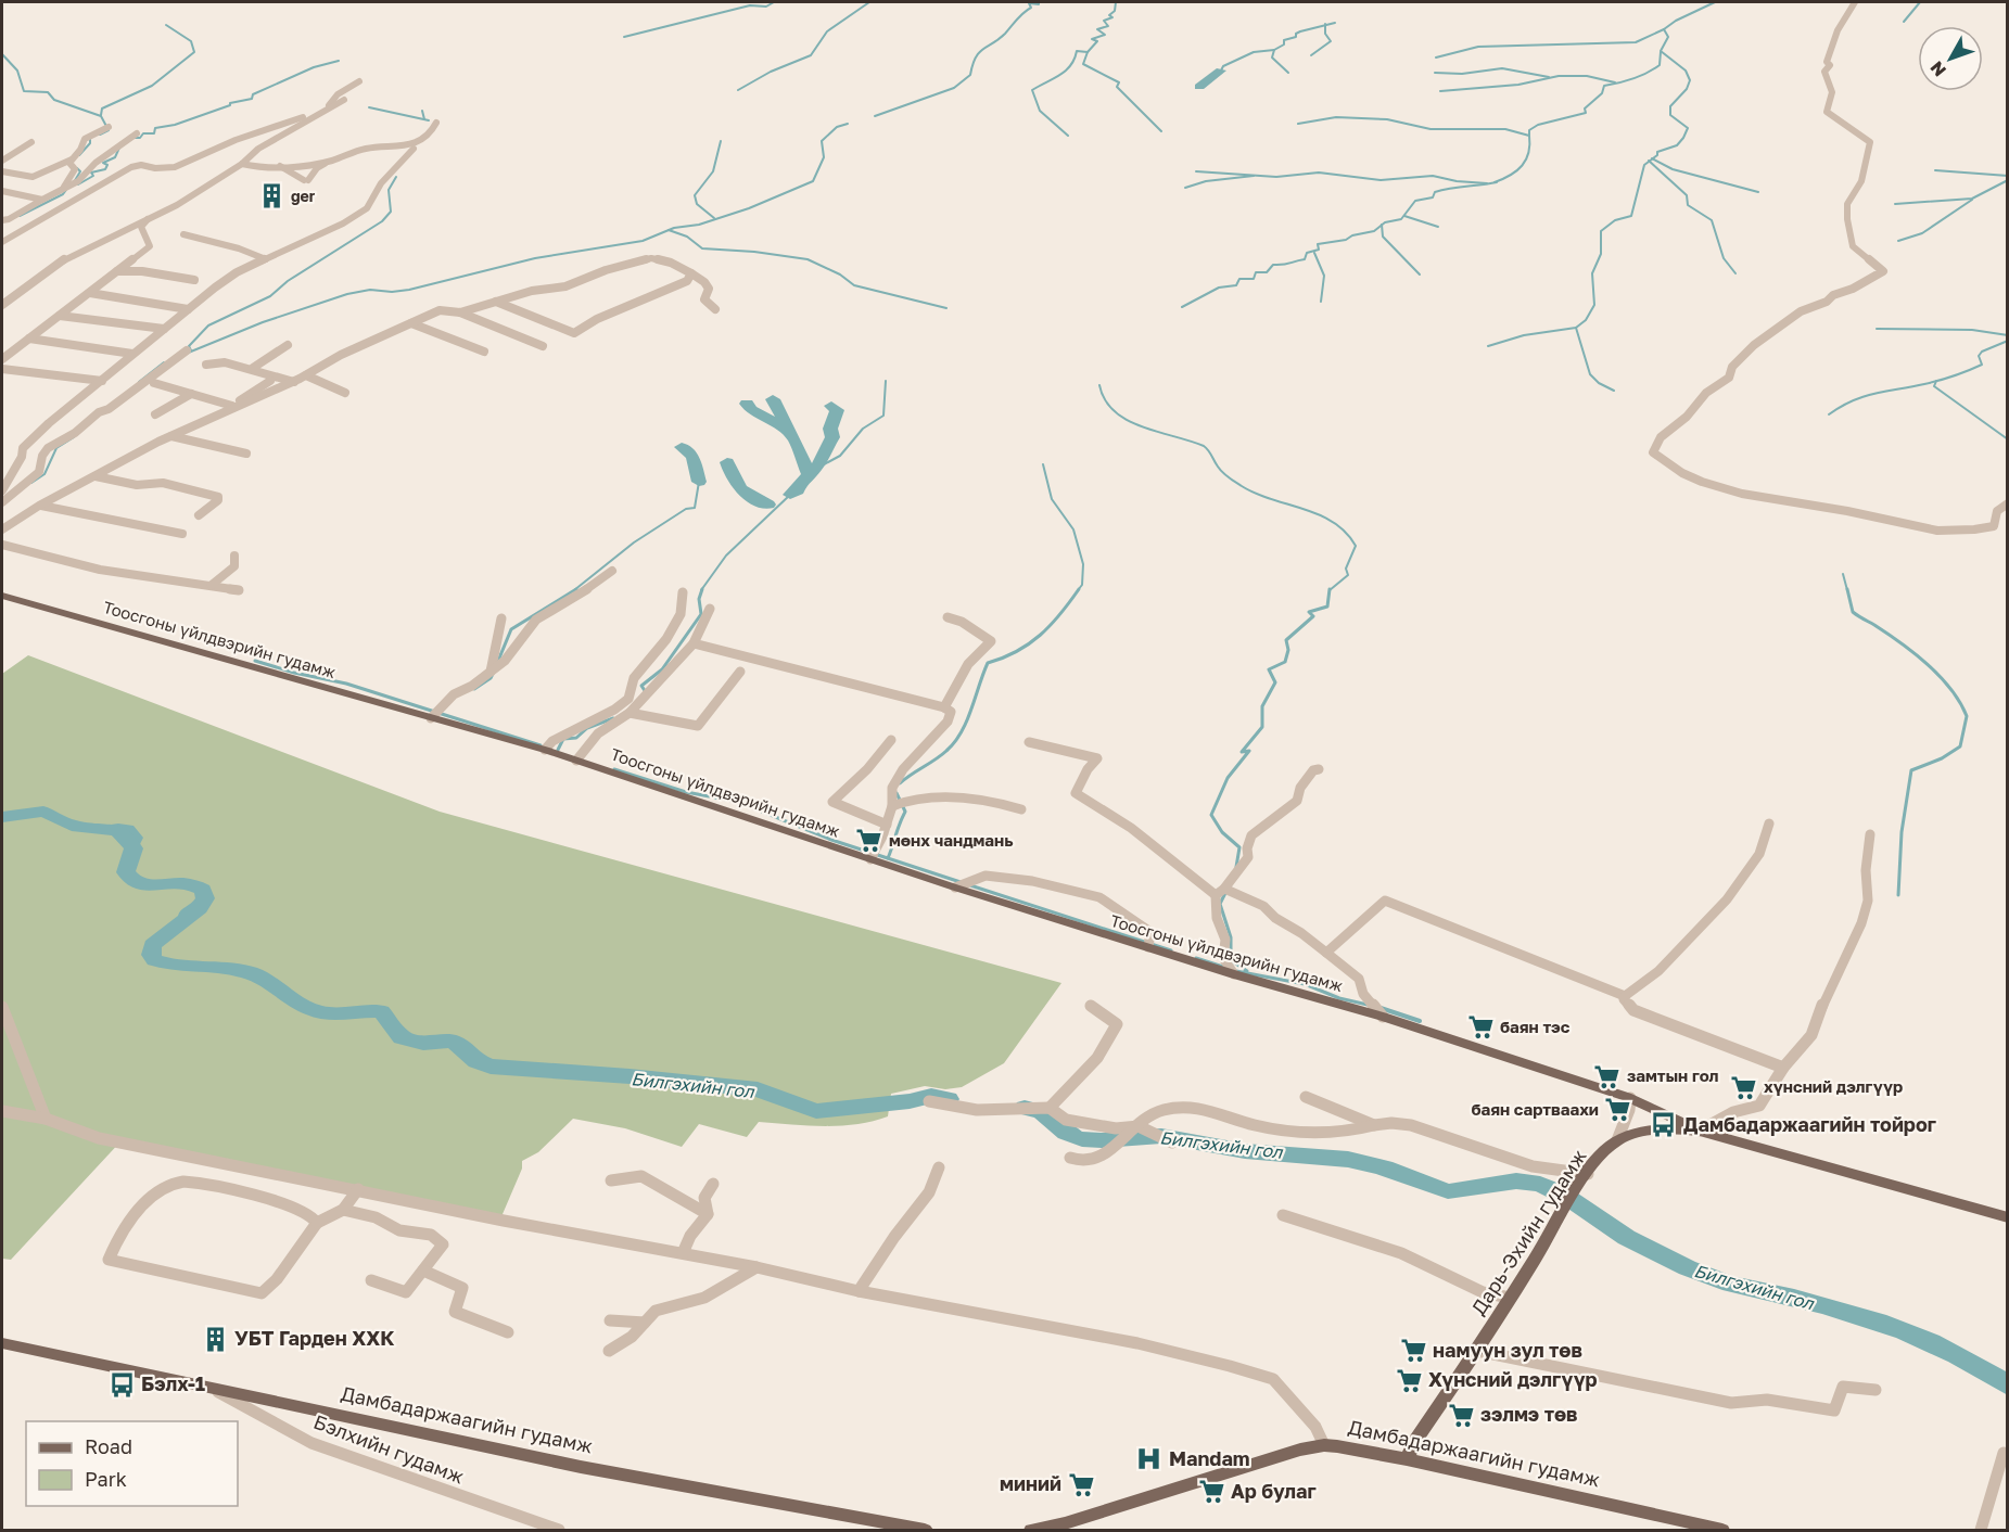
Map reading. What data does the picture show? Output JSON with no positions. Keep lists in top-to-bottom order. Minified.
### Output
{"streets":{"main road":["Тоосгоны үйлдвэрийн гудамж","Дарь-Эхийн гудамж","Дамбадаржаагийн гудамж"],"street":["Бэлхийн гудамж"]},"crossings":[["Дарь-Эхийн гудамж","Дамбадаржаагийн гудамж"],["Дамбадаржаагийн гудамж","Бэлхийн гудамж"]],"water":["Билгэхийн гол"],"places":{"building":["ger","УБТ Гарден ХХК"],"supermarket":["мөнх чандмань","баян тэс","замтын гол","хүнсний дэлгүүр","баян сартваахи","намуун зул төв","Хүнсний дэлгүүр","зэлмэ төв","миний","Ар булаг"],"bus stop":["Дамбадаржаагийн тойрог","Бэлх-1"],"hospital":["Mandam"]},"legend":["Road","Park"],"north":"bottom left"}
